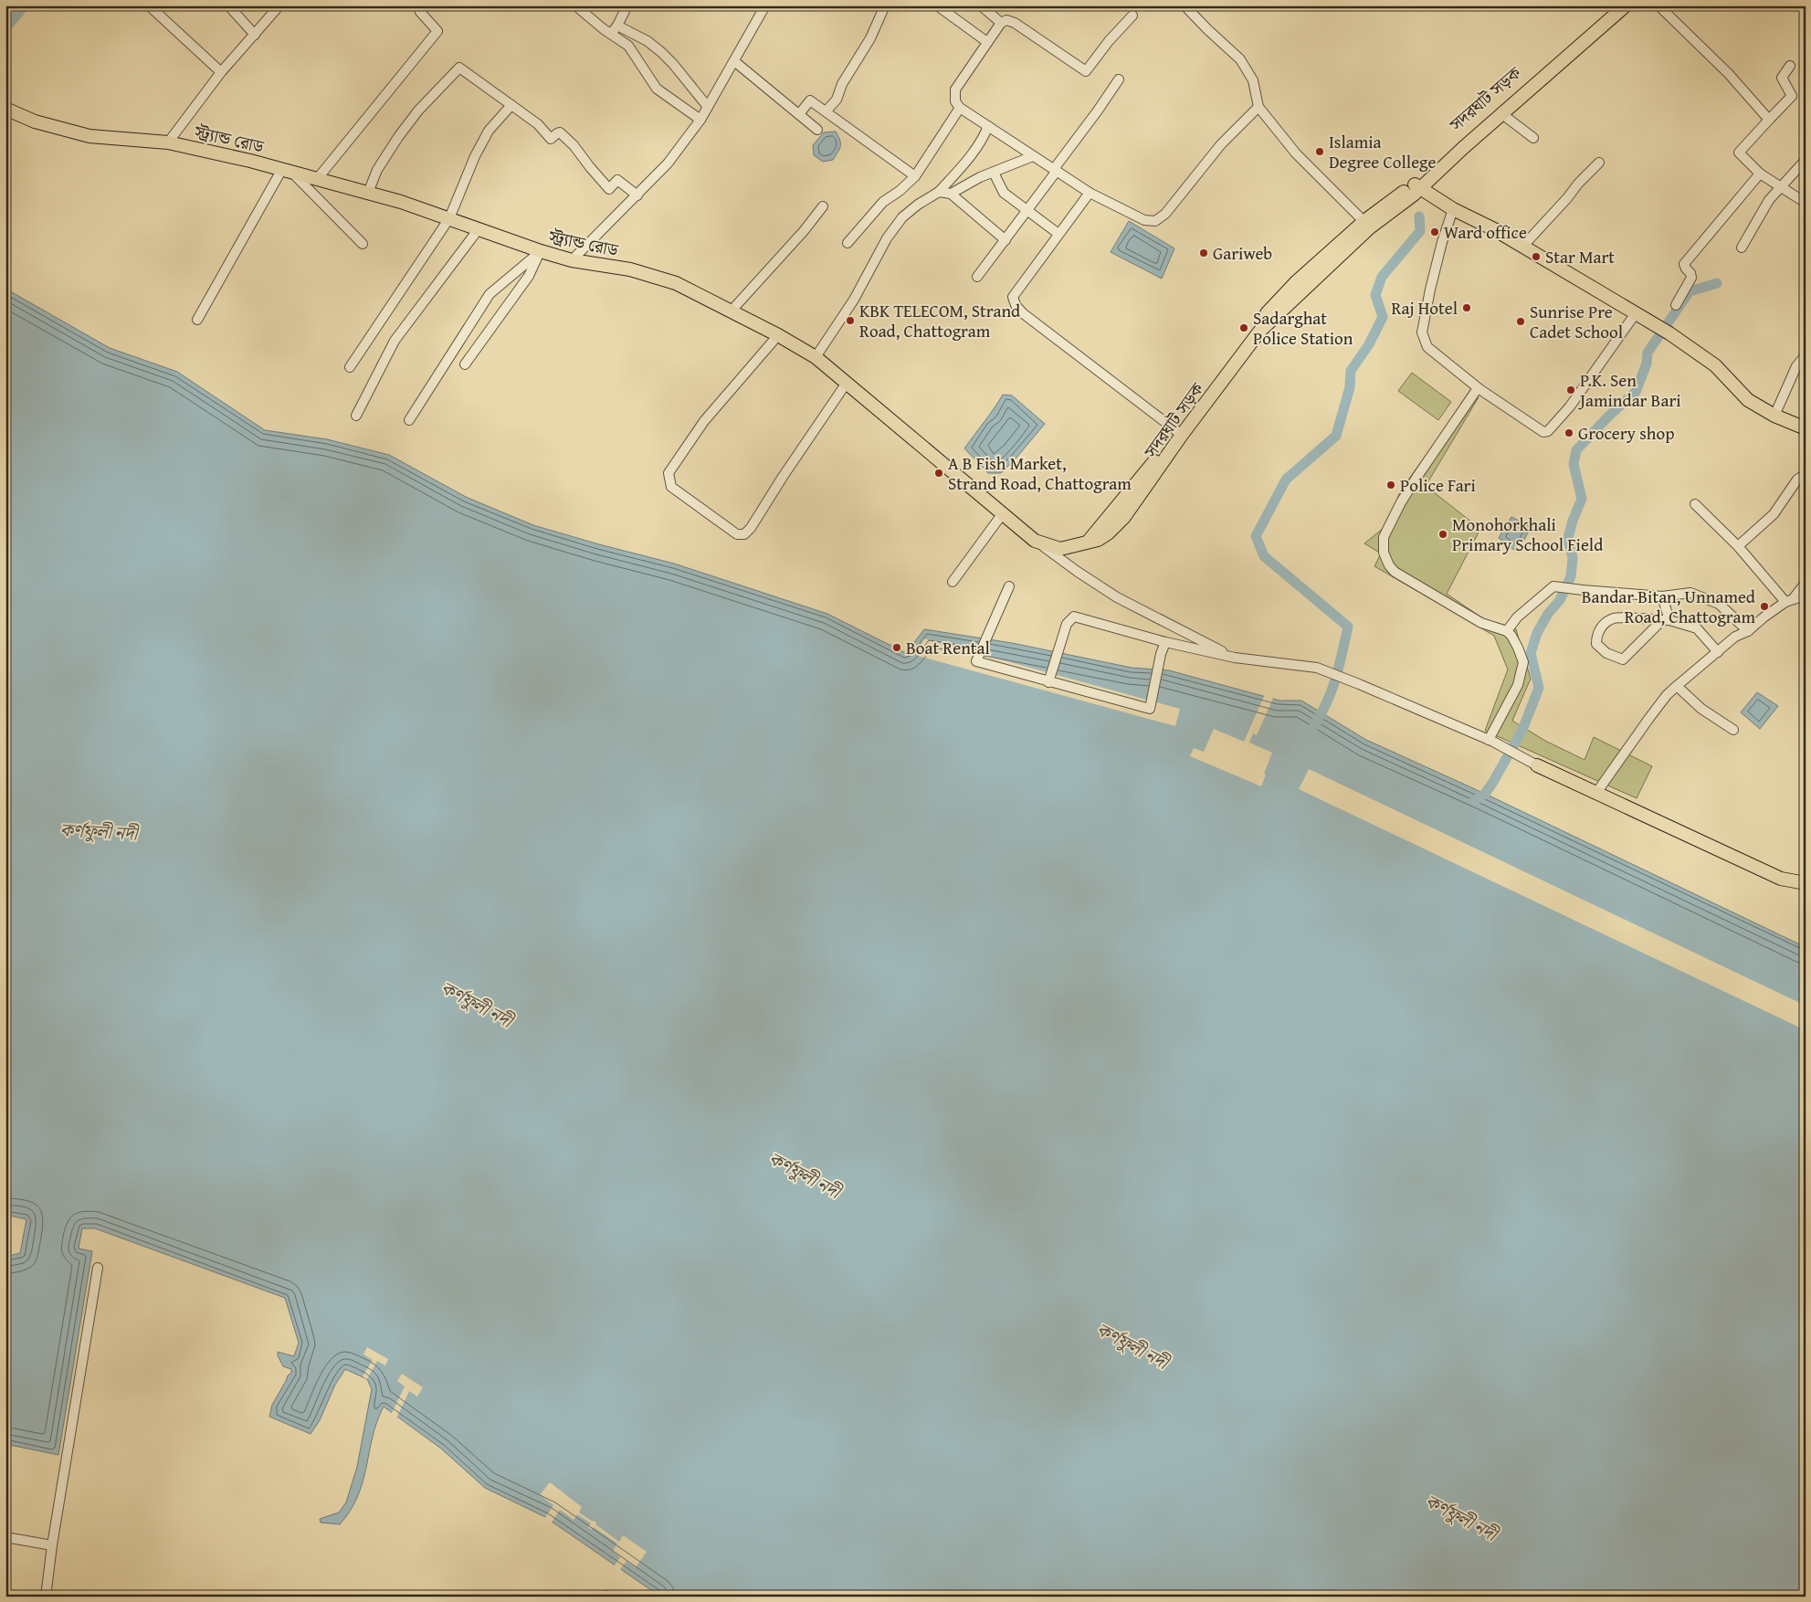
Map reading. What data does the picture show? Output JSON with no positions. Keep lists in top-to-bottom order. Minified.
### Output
{"streets":{"main road":["সদরঘাট সড়ক","স্ট্র্যান্ড রোড"]},"crossings":[["সদরঘাট সড়ক","স্ট্র্যান্ড রোড"]],"water":["কর্ণফুলী নদী"],"places":["Islamia Degree College","Ward office","Gariweb","Star Mart","Raj Hotel","KBK TELECOM, Strand Road, Chattogram","Sunrise Pre Cadet School","Sadarghat Police Station","P.K. Sen Jamindar Bari","Grocery shop","A B Fish Market, Strand Road, Chattogram","Police Fari","Monohorkhali Primary School Field","Bandar Bitan, Unnamed Road, Chattogram","Boat Rental"]}
